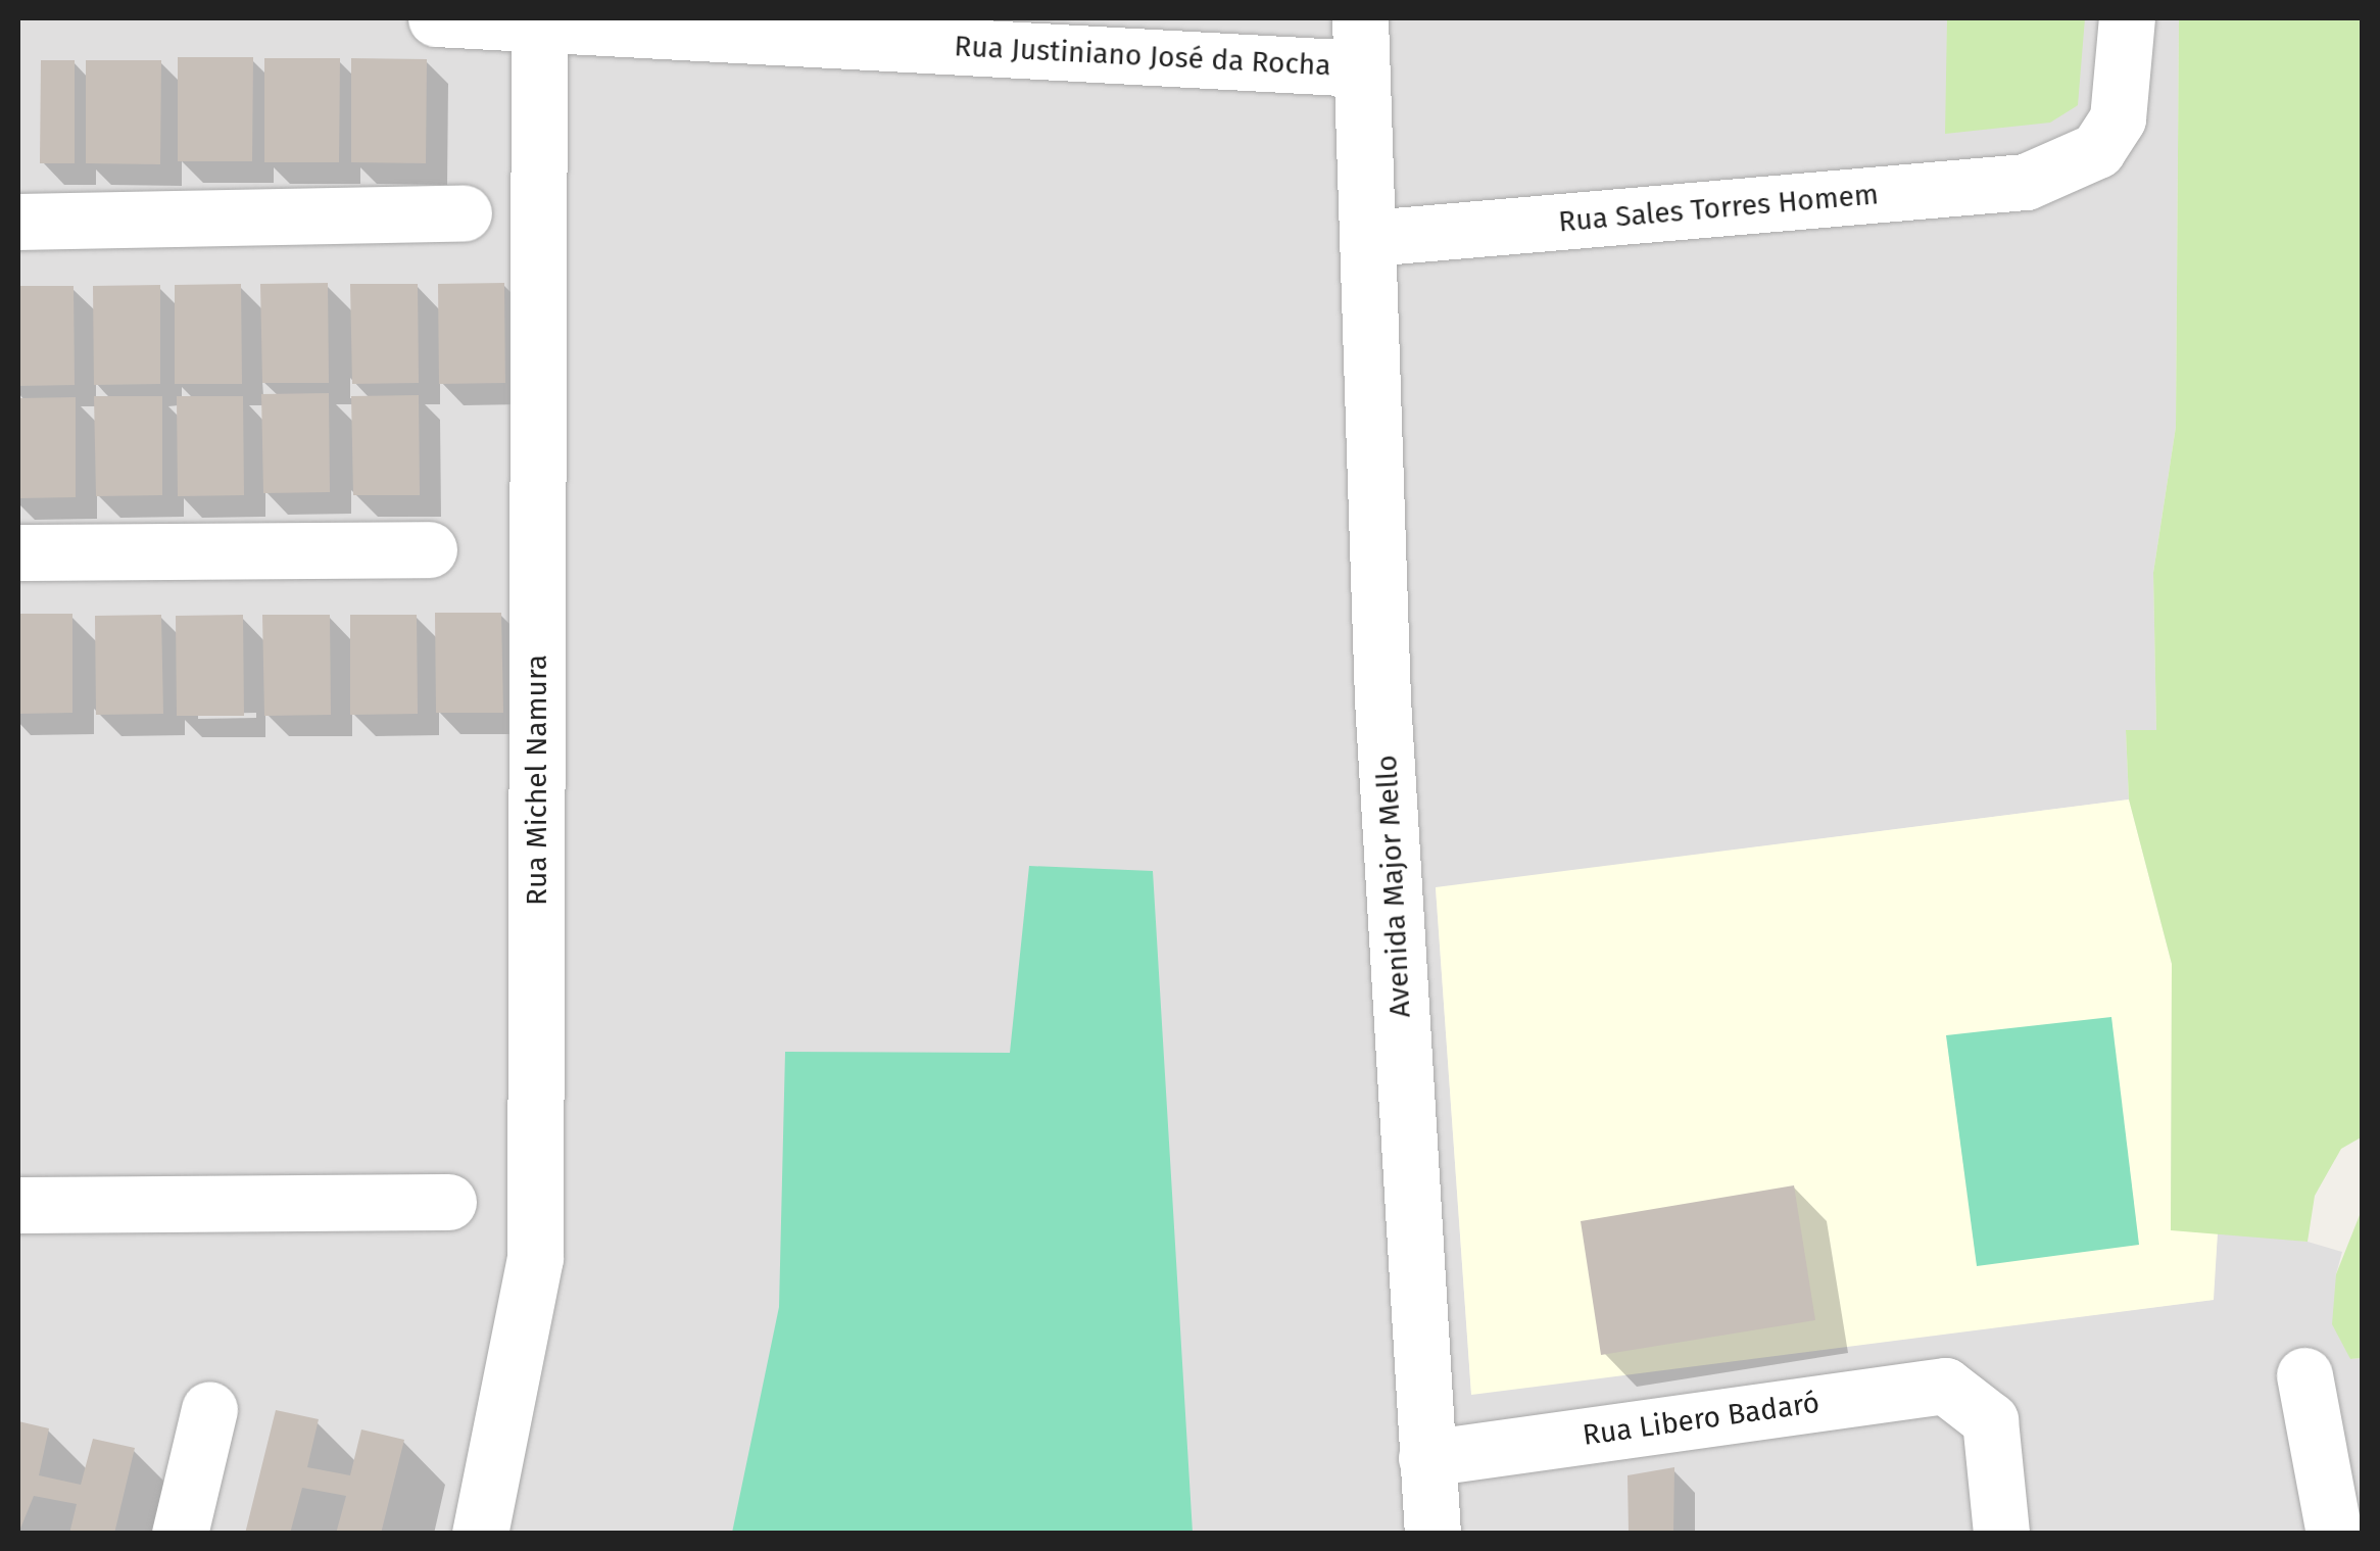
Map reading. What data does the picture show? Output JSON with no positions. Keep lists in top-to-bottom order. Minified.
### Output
{"streets":{"street":["Rua Justiniano José da Rocha","Rua Sales Torres Homem","Rua Michel Namura","Avenida Major Mello","Rua Libero Badaró"]},"crossings":[["Rua Justiniano José da Rocha","Rua Michel Namura"],["Rua Justiniano José da Rocha","Avenida Major Mello"],["Rua Sales Torres Homem","Avenida Major Mello"],["Avenida Major Mello","Rua Libero Badaró"]]}
